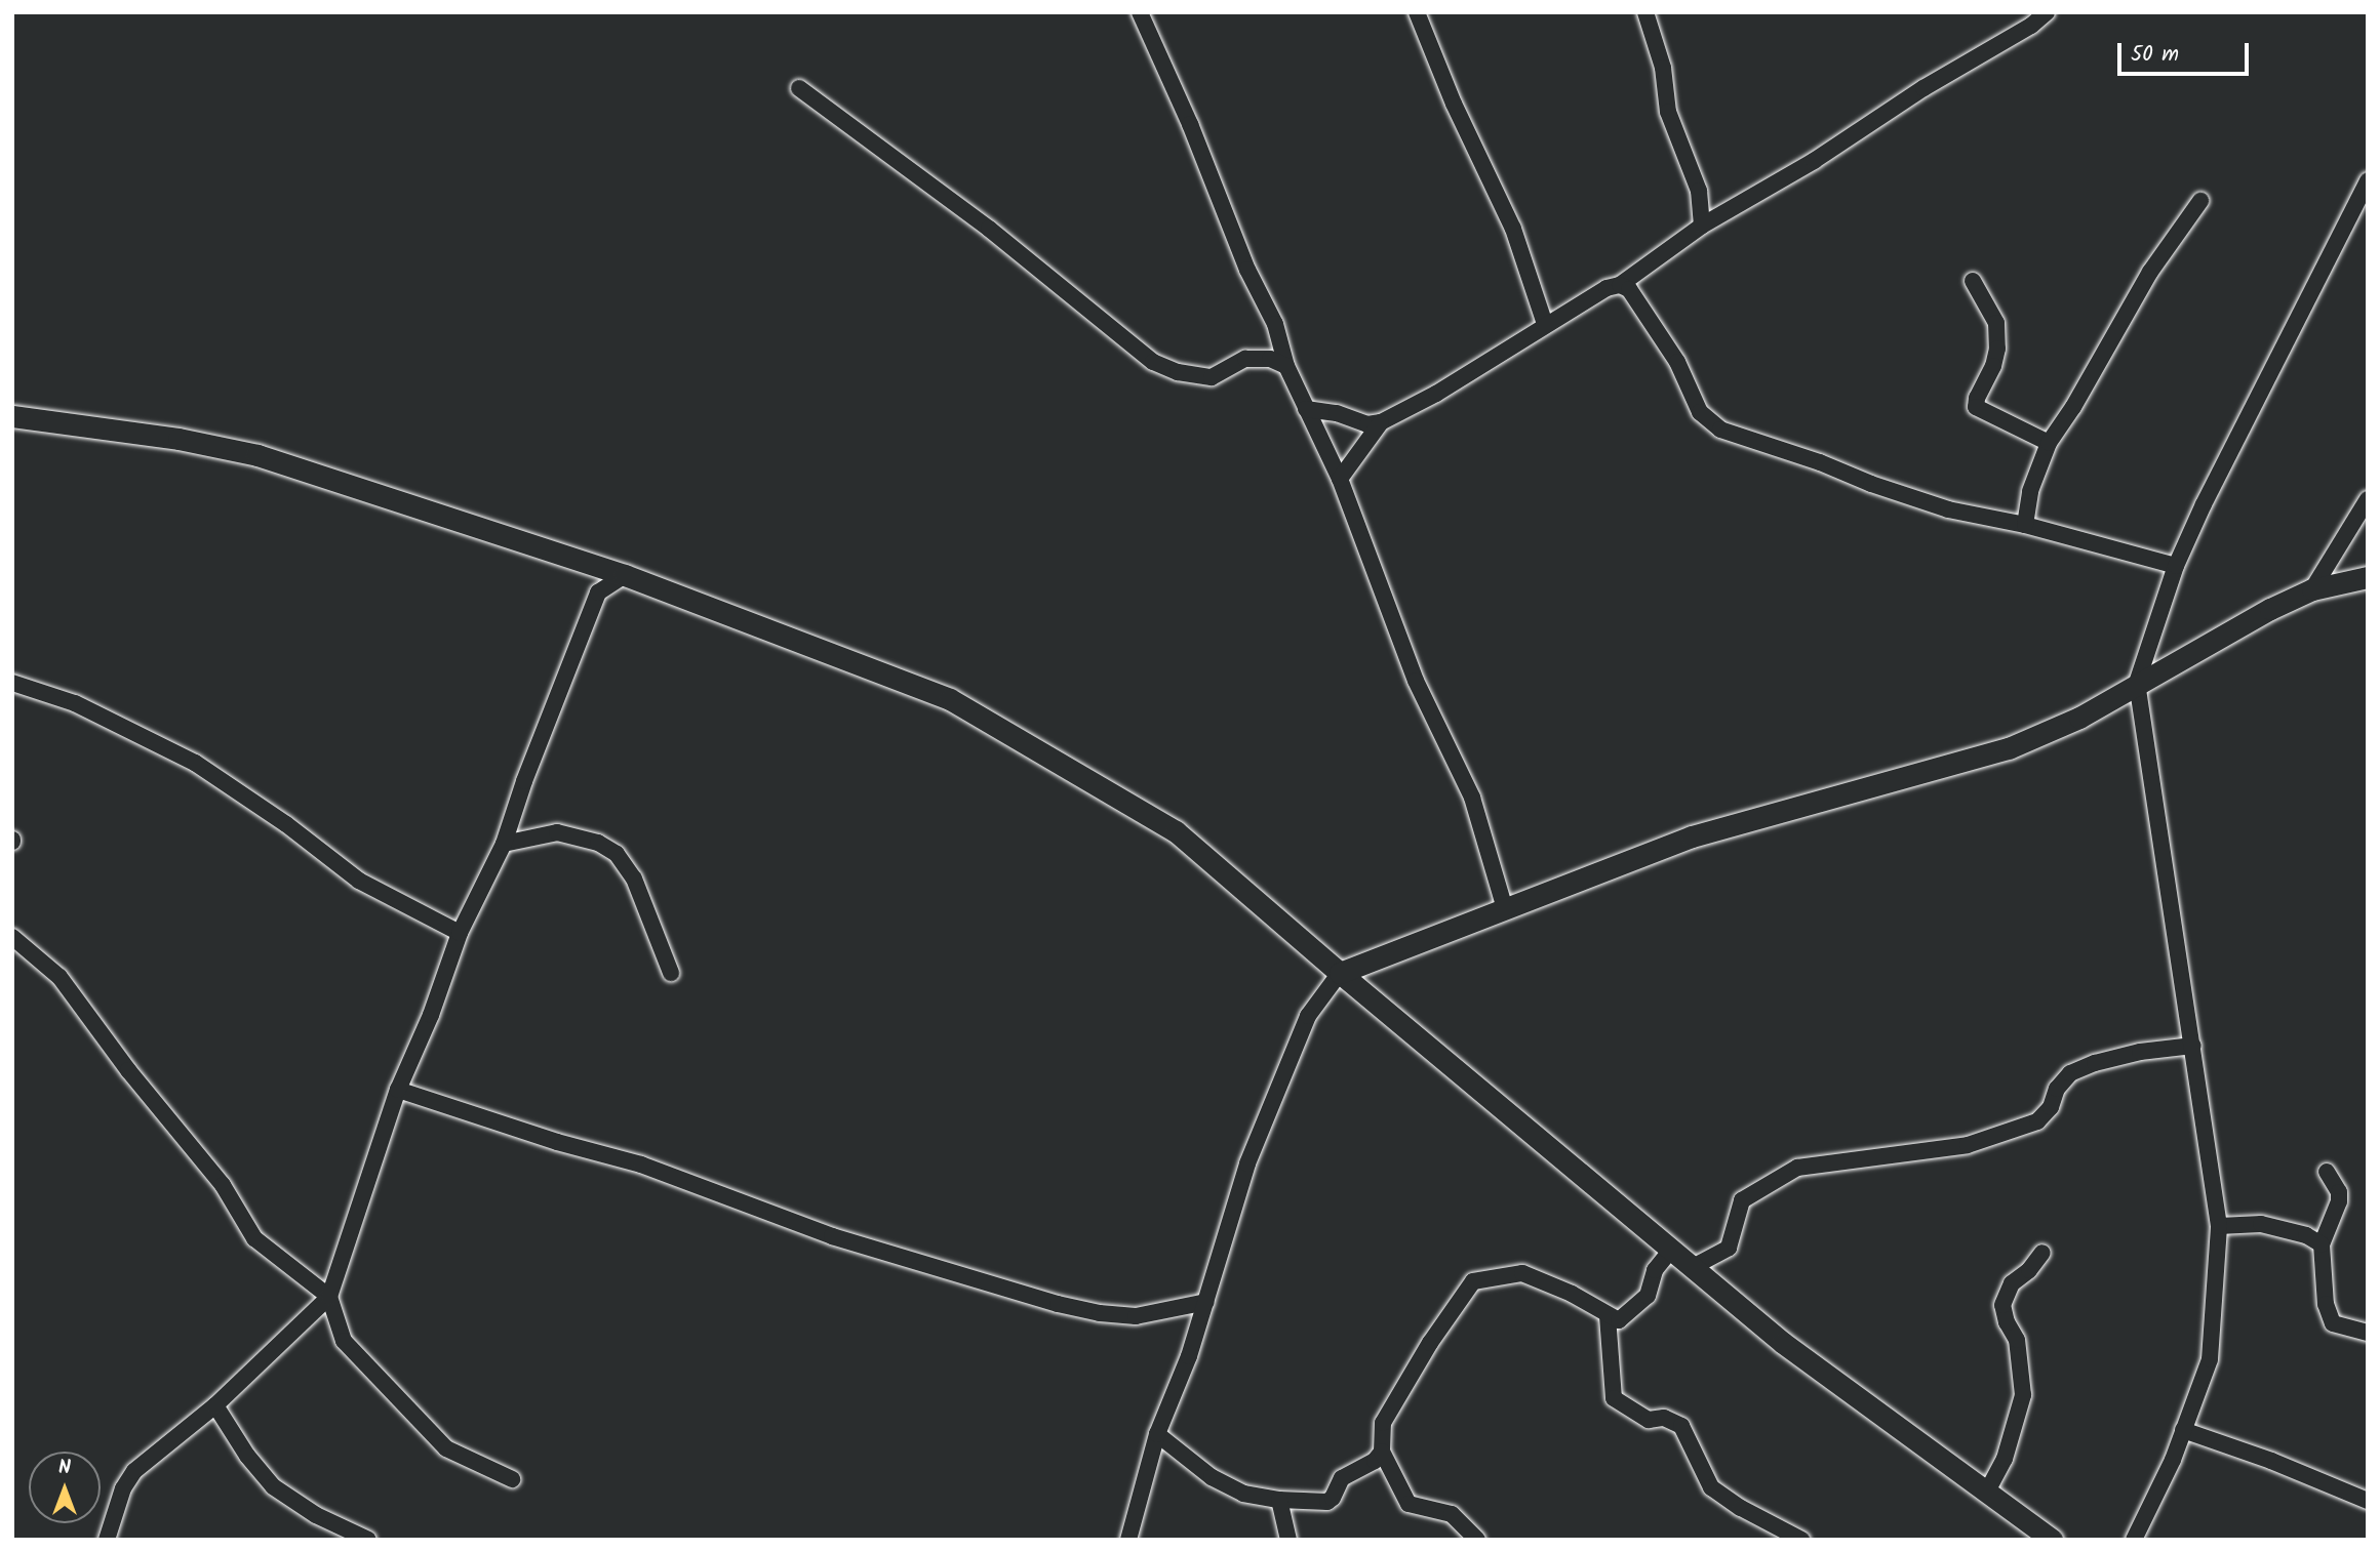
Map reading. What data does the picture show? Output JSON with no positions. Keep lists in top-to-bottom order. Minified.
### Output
{"scale_bar":"50 m","north":"top"}
